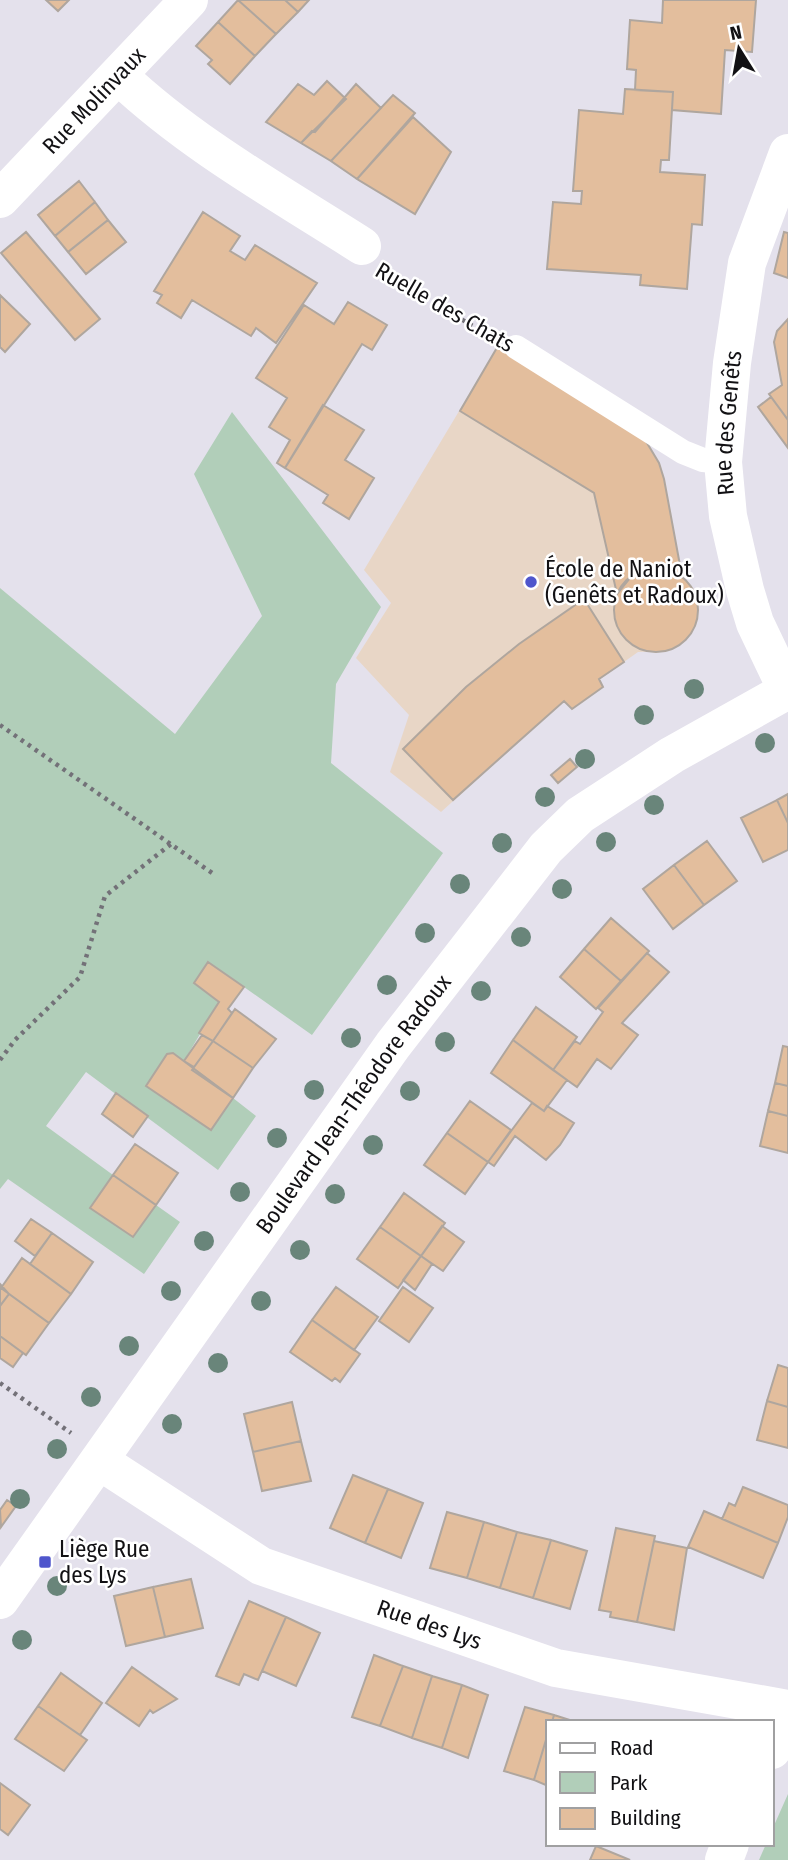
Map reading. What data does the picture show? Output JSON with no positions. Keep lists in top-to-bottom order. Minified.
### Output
{"streets":{"street":["Rue Molinvaux","Ruelle des Chats","Rue des Genêts","Boulevard Jean-Théodore Radoux","Rue des Lys"]},"crossings":[["Rue Molinvaux","Ruelle des Chats"],["Ruelle des Chats","Rue des Genêts"],["Rue des Genêts","Boulevard Jean-Théodore Radoux"],["Boulevard Jean-Théodore Radoux","Rue des Lys"]],"places":{"other":["École de Naniot (Genêts et Radoux)"],"transit":["Liège Rue des Lys"]},"legend":["Road","Park","Building"],"north":"top"}
